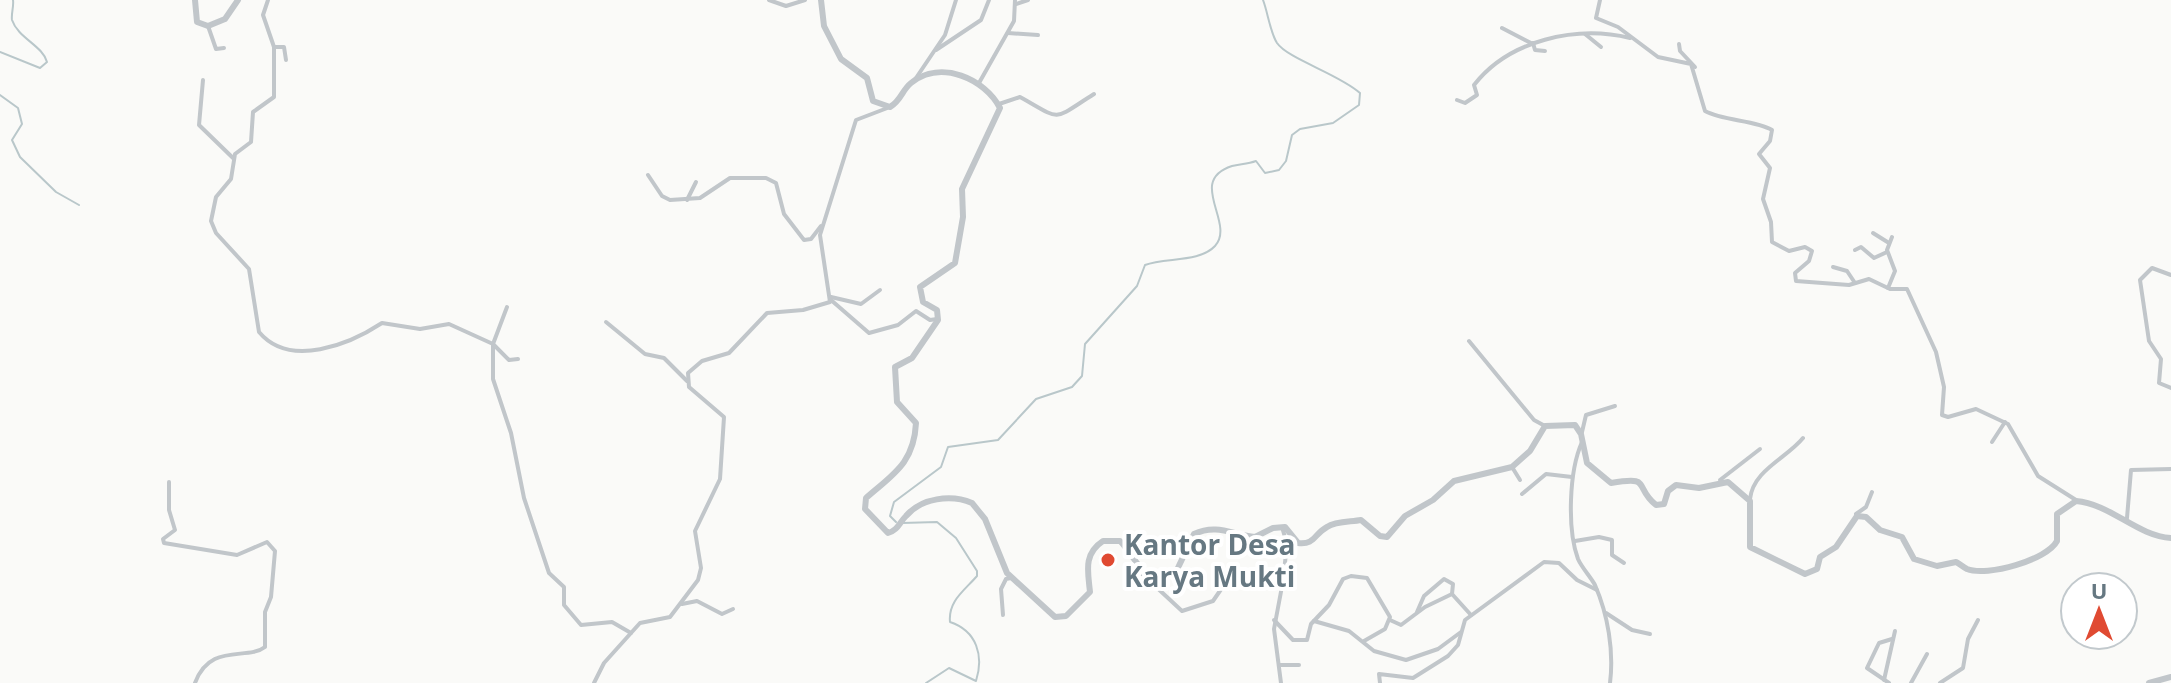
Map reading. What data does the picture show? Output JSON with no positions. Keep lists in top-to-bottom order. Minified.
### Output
{"places":["Kantor Desa Karya Mukti"],"north":"top"}
